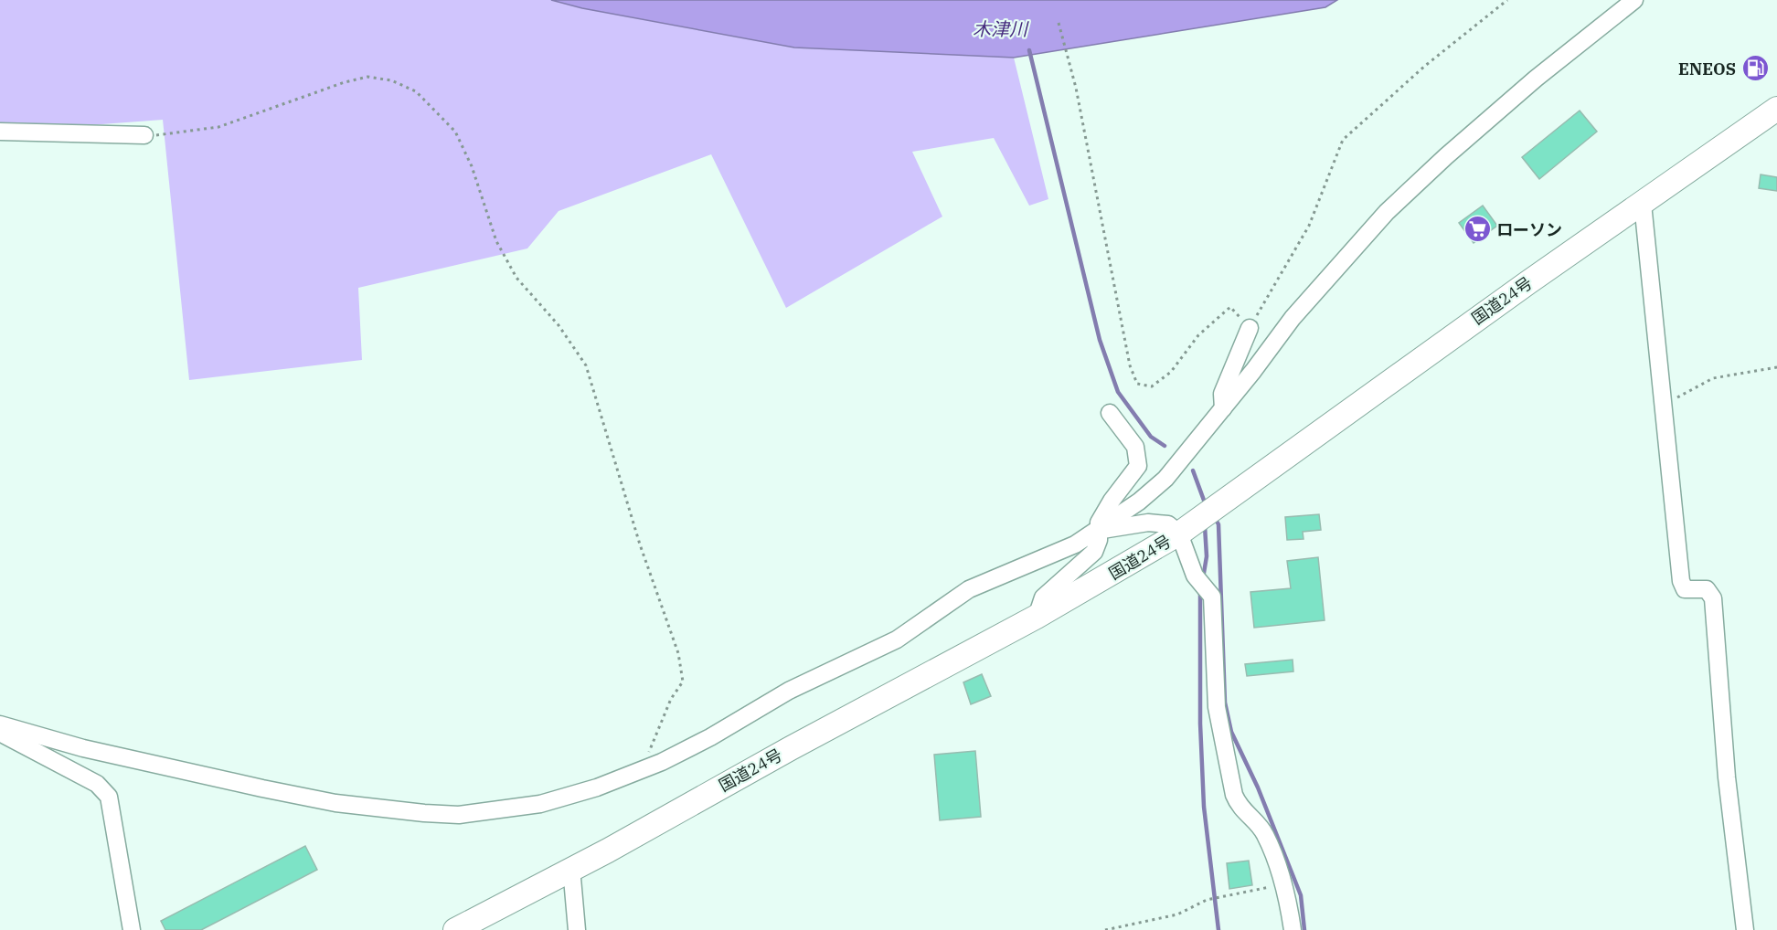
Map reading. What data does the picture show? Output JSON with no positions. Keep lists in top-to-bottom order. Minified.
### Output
{"streets":{"highway":["国道24号"]},"water":["木津川"],"places":{"fuel station":["ENEOS"],"supermarket":["ローソン"]}}
